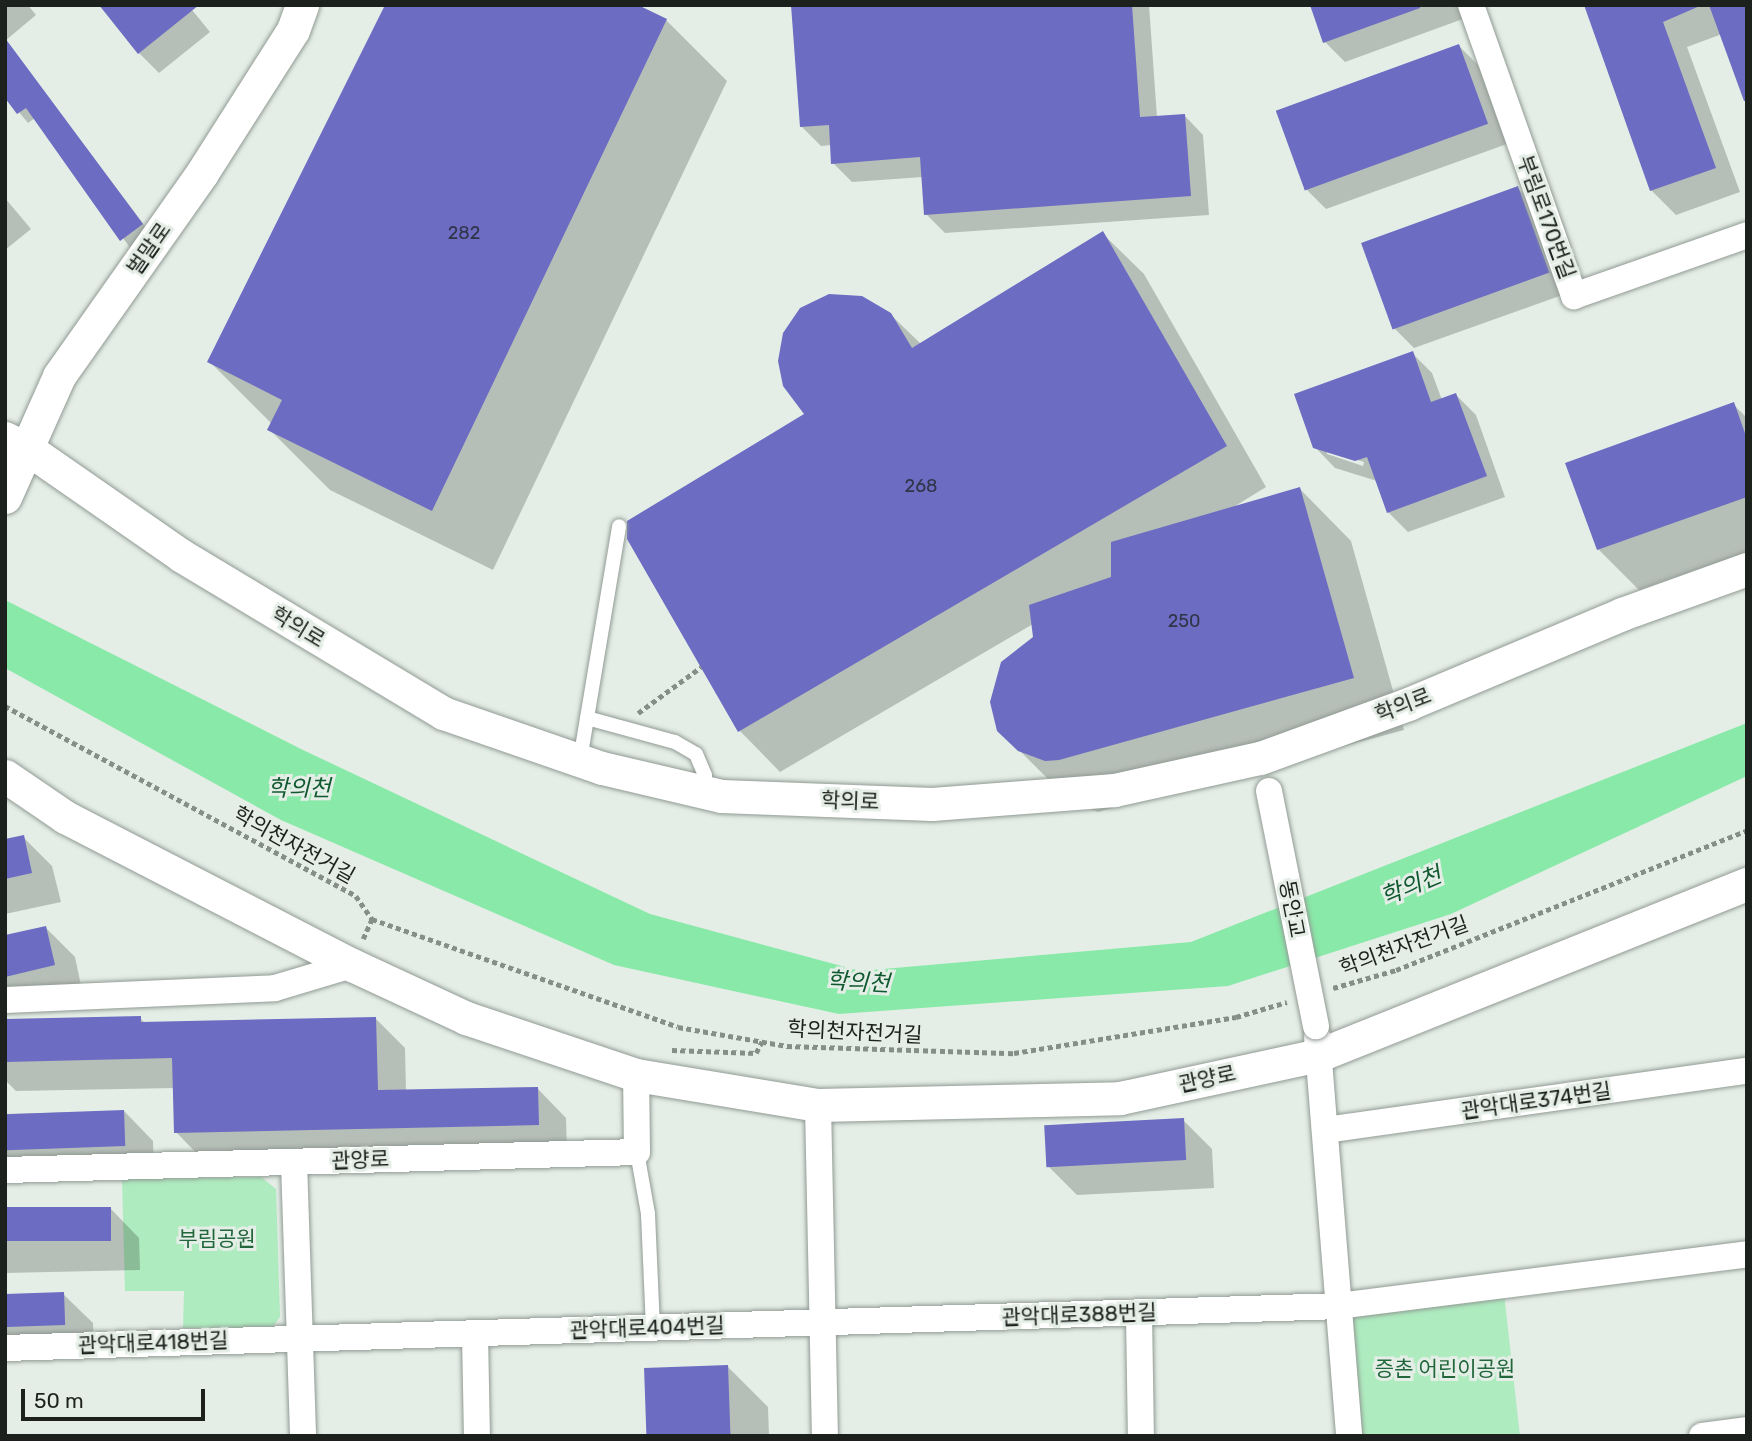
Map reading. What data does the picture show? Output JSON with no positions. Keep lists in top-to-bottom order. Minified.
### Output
{"streets":{"street":["부림로170번길","벌말로","학의로","동안교","관양로","관악대로374번길","관악대로388번길","관악대로404번길","관악대로418번길"],"path":["학의천자전거길"]},"crossings":[["벌말로","학의로"],["학의로","동안교"],["동안교","관양로"],["관악대로388번길","관악대로404번길"],["관악대로404번길","관악대로418번길"]],"water":["학의천"],"parks":["부림공원","증촌 어린이공원"],"house_numbers":["282","268","250"],"scale_bar":"50 m"}
